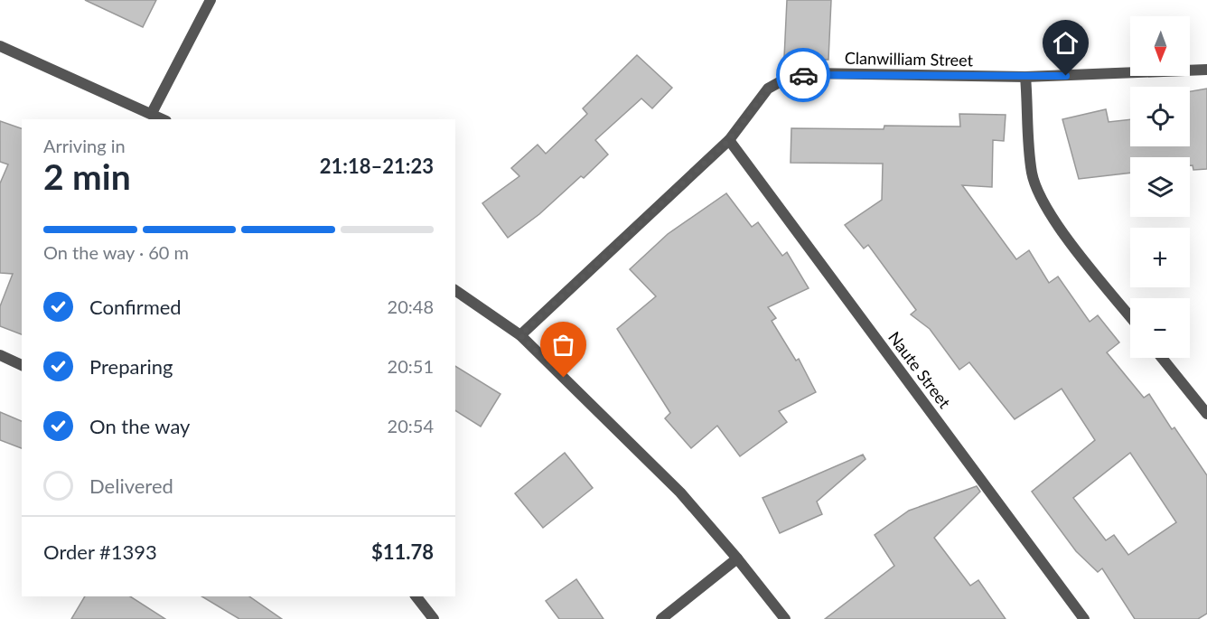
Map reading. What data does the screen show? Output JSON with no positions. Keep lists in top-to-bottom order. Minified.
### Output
{"streets":{"street":["Clanwilliam Street","Naute Street"]},"crossings":[["Clanwilliam Street","Naute Street"]],"north":"bottom","page":{"map_buttons":["+","−"],"heading":["2 min","Arriving in","21:18–21:23"],"panel":["Order #1393","$11.78"],"bar":"On the way · 60 m","list":[["Confirmed","20:48"],["Preparing","20:51"],["On the way","20:54"],"Delivered"]}}
